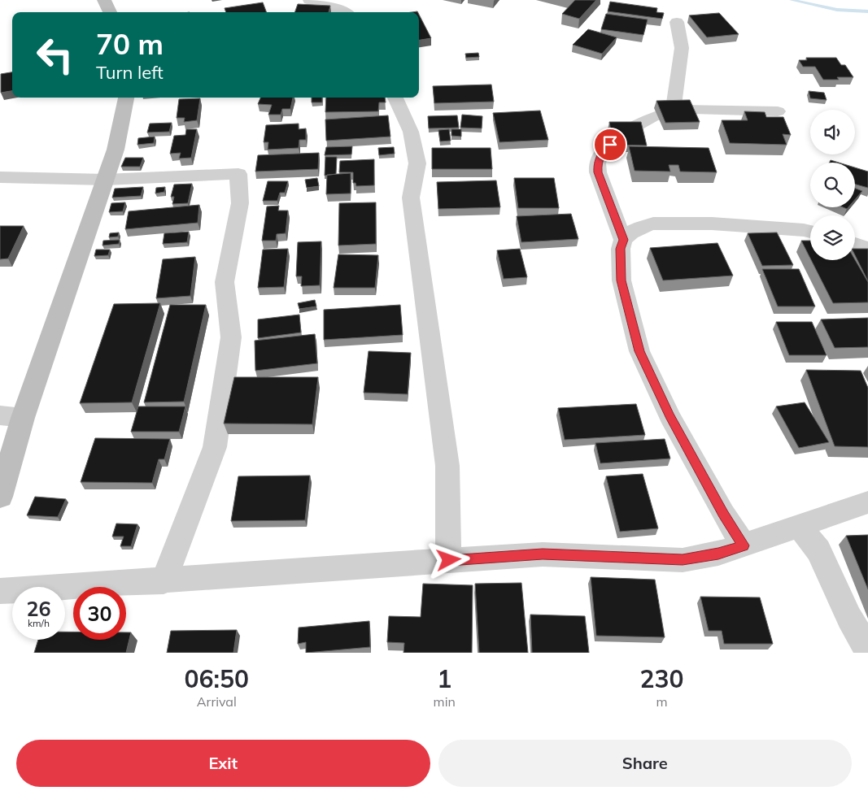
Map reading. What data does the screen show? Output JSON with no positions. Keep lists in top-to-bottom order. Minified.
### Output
{"page":{"turn":["70 m","Turn left"],"speed":"26 km/h","limit":"30","eta":["06:50","Arrival","1","min","230","m"],"buttons":["Exit","Share"]}}
